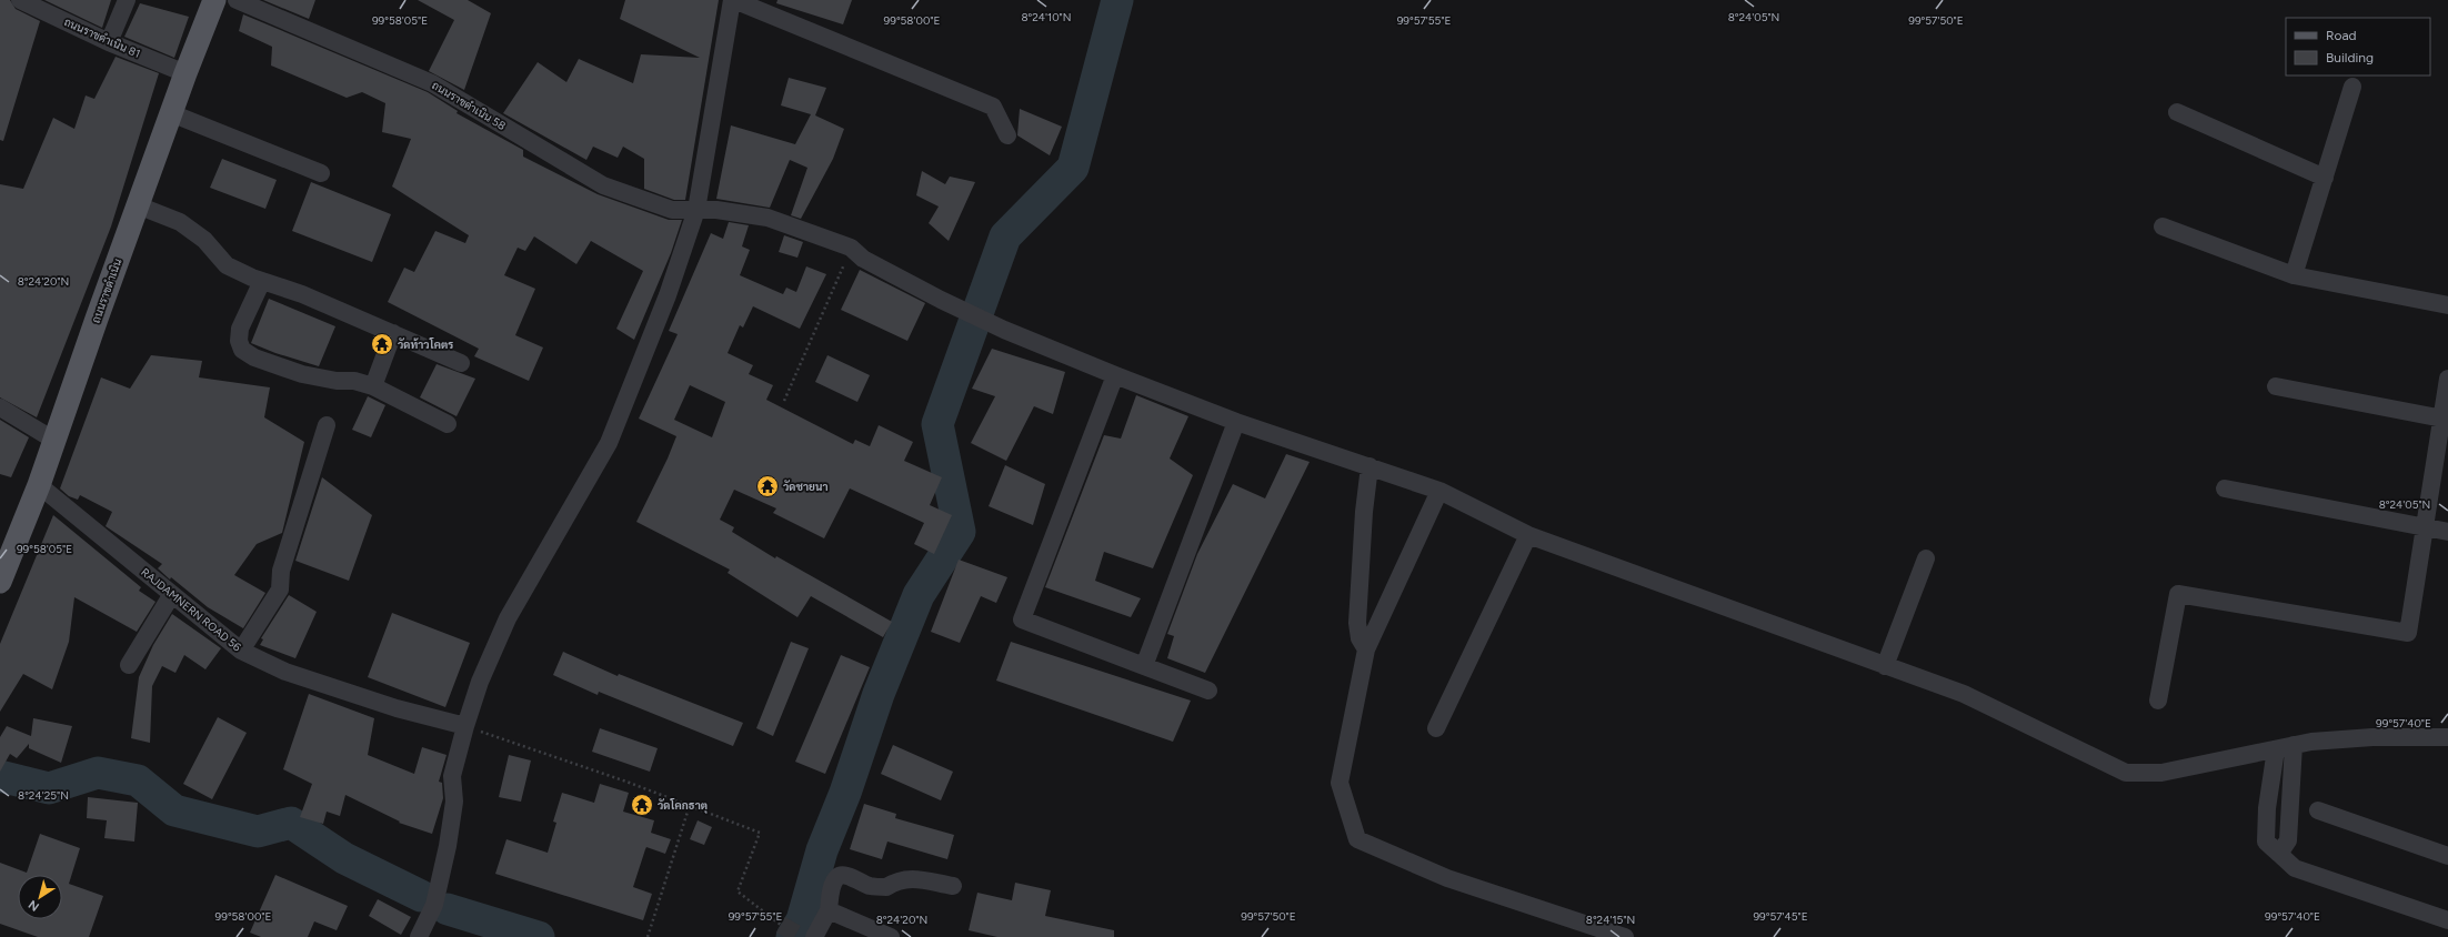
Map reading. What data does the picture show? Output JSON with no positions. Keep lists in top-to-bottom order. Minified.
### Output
{"streets":{"main road":["ถนนราขดำเนิน"],"street":["ถนนราขดำเนิน 81","ถนนราขดำเนิน 58","RAJDAMNERN ROAD 56"]},"crossings":[["ถนนราขดำเนิน 81","ถนนราขดำเนิน"],["ถนนราขดำเนิน","RAJDAMNERN ROAD 56"]],"places":{"temple":["วัดท้าวโคตร","วัดชายนา","วัดโคกธาตุ"]},"legend":["Road","Building"],"north":"bottom left","coordinates":["8°24'10\"N","8°24'05\"N","99°58'05\"E","99°58'00\"E","99°57'55\"E","99°57'50\"E","8°24'20\"N","99°57'40\"E","8°24'25\"N","99°57'45\"E","8°24'15\"N"]}
